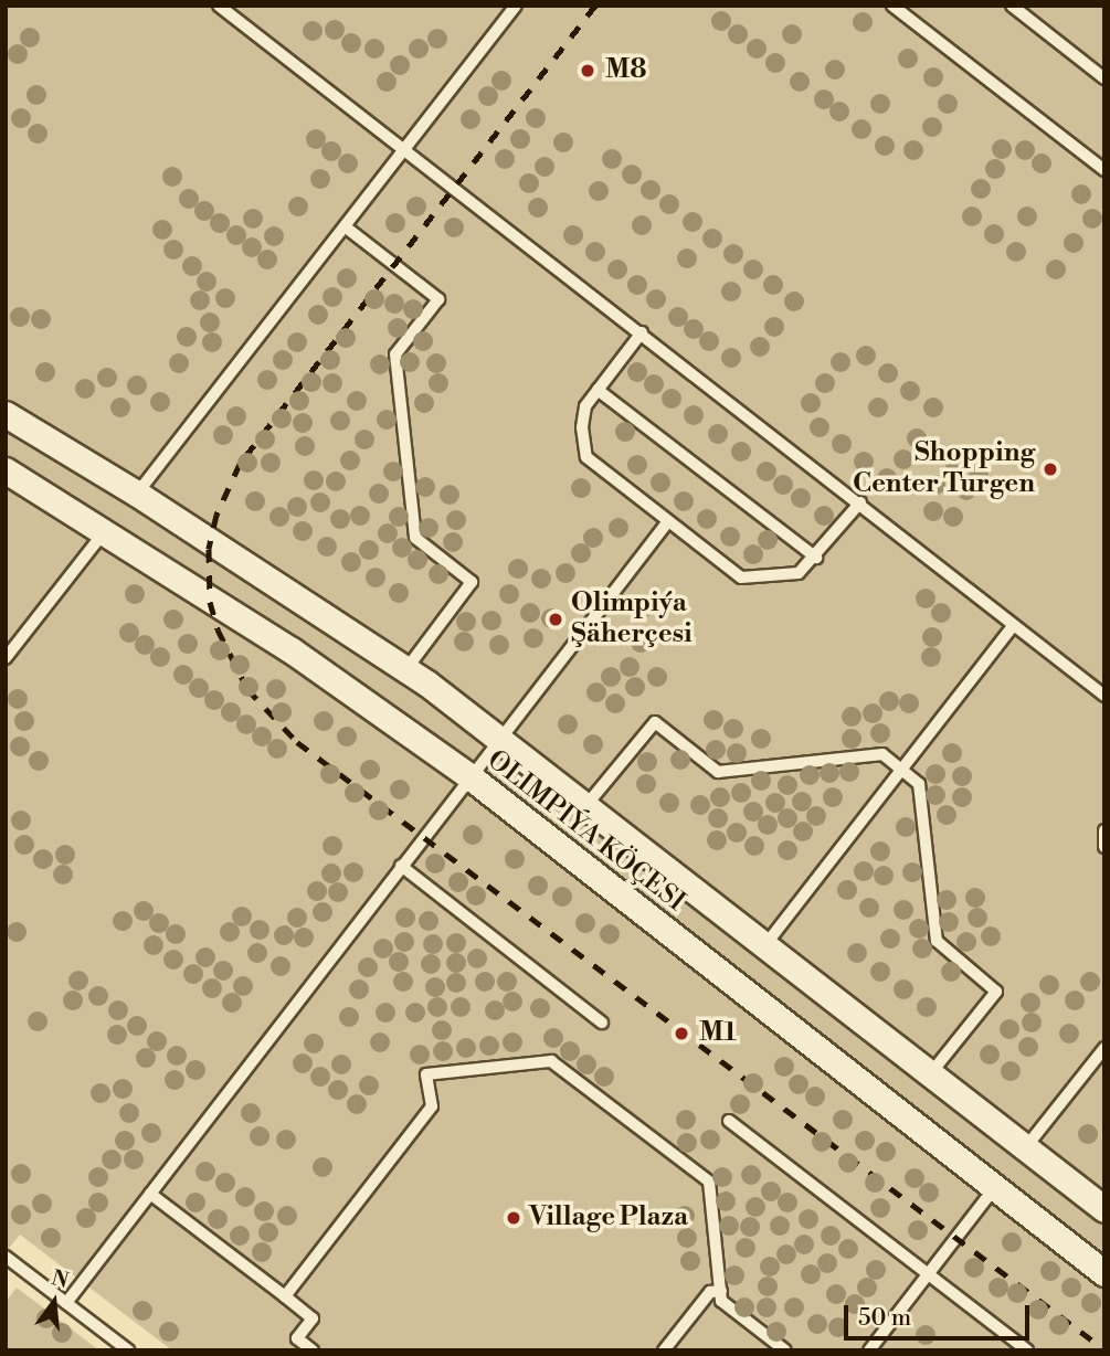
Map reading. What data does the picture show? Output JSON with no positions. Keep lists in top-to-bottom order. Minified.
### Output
{"streets":{"street":["OLIMPIÝA KÖÇESI"]},"places":["M8","Shopping Center Turgen","Olimpiýa Şäherçesi","M1","Village Plaza"],"scale_bar":"50 m","north":"top"}
